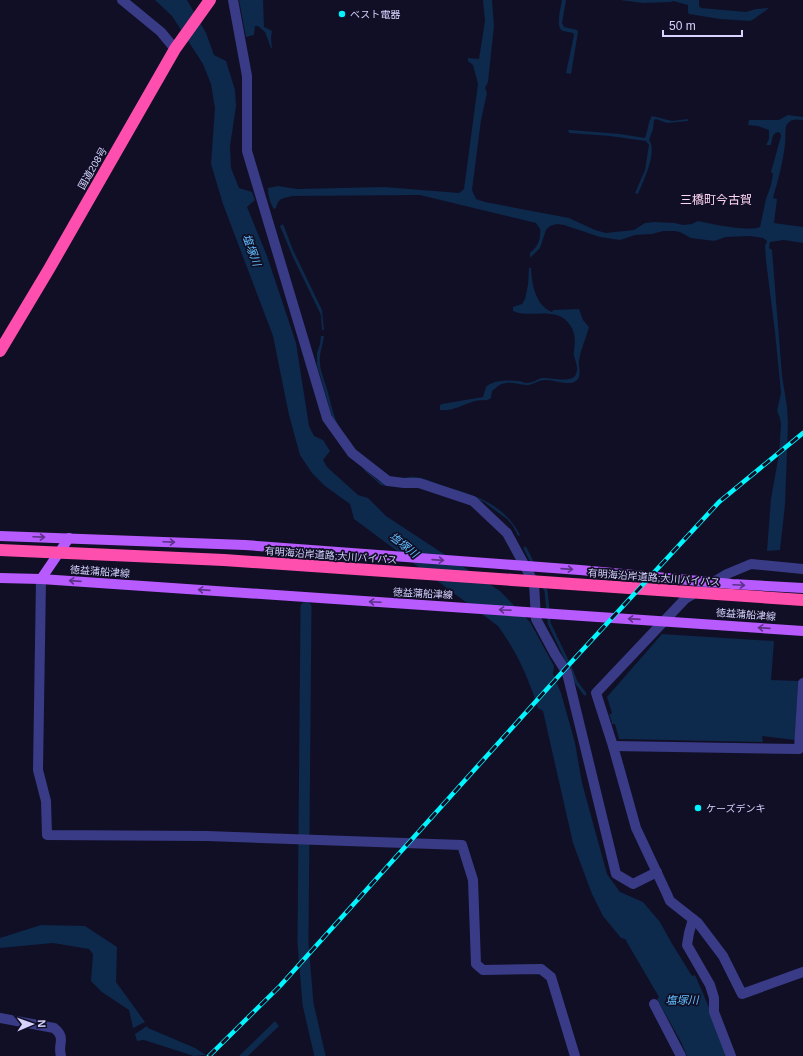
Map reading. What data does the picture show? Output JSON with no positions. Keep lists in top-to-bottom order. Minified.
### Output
{"streets":{"highway":["国道208号","有明海沿岸道路;大川バイパス"],"main road":["徳益蒲船津線"]},"districts":["三橋町今古賀"],"water":["塩塚川"],"places":["ベスト電器","ケーズデンキ"],"scale_bar":"50 m","north":"right"}
